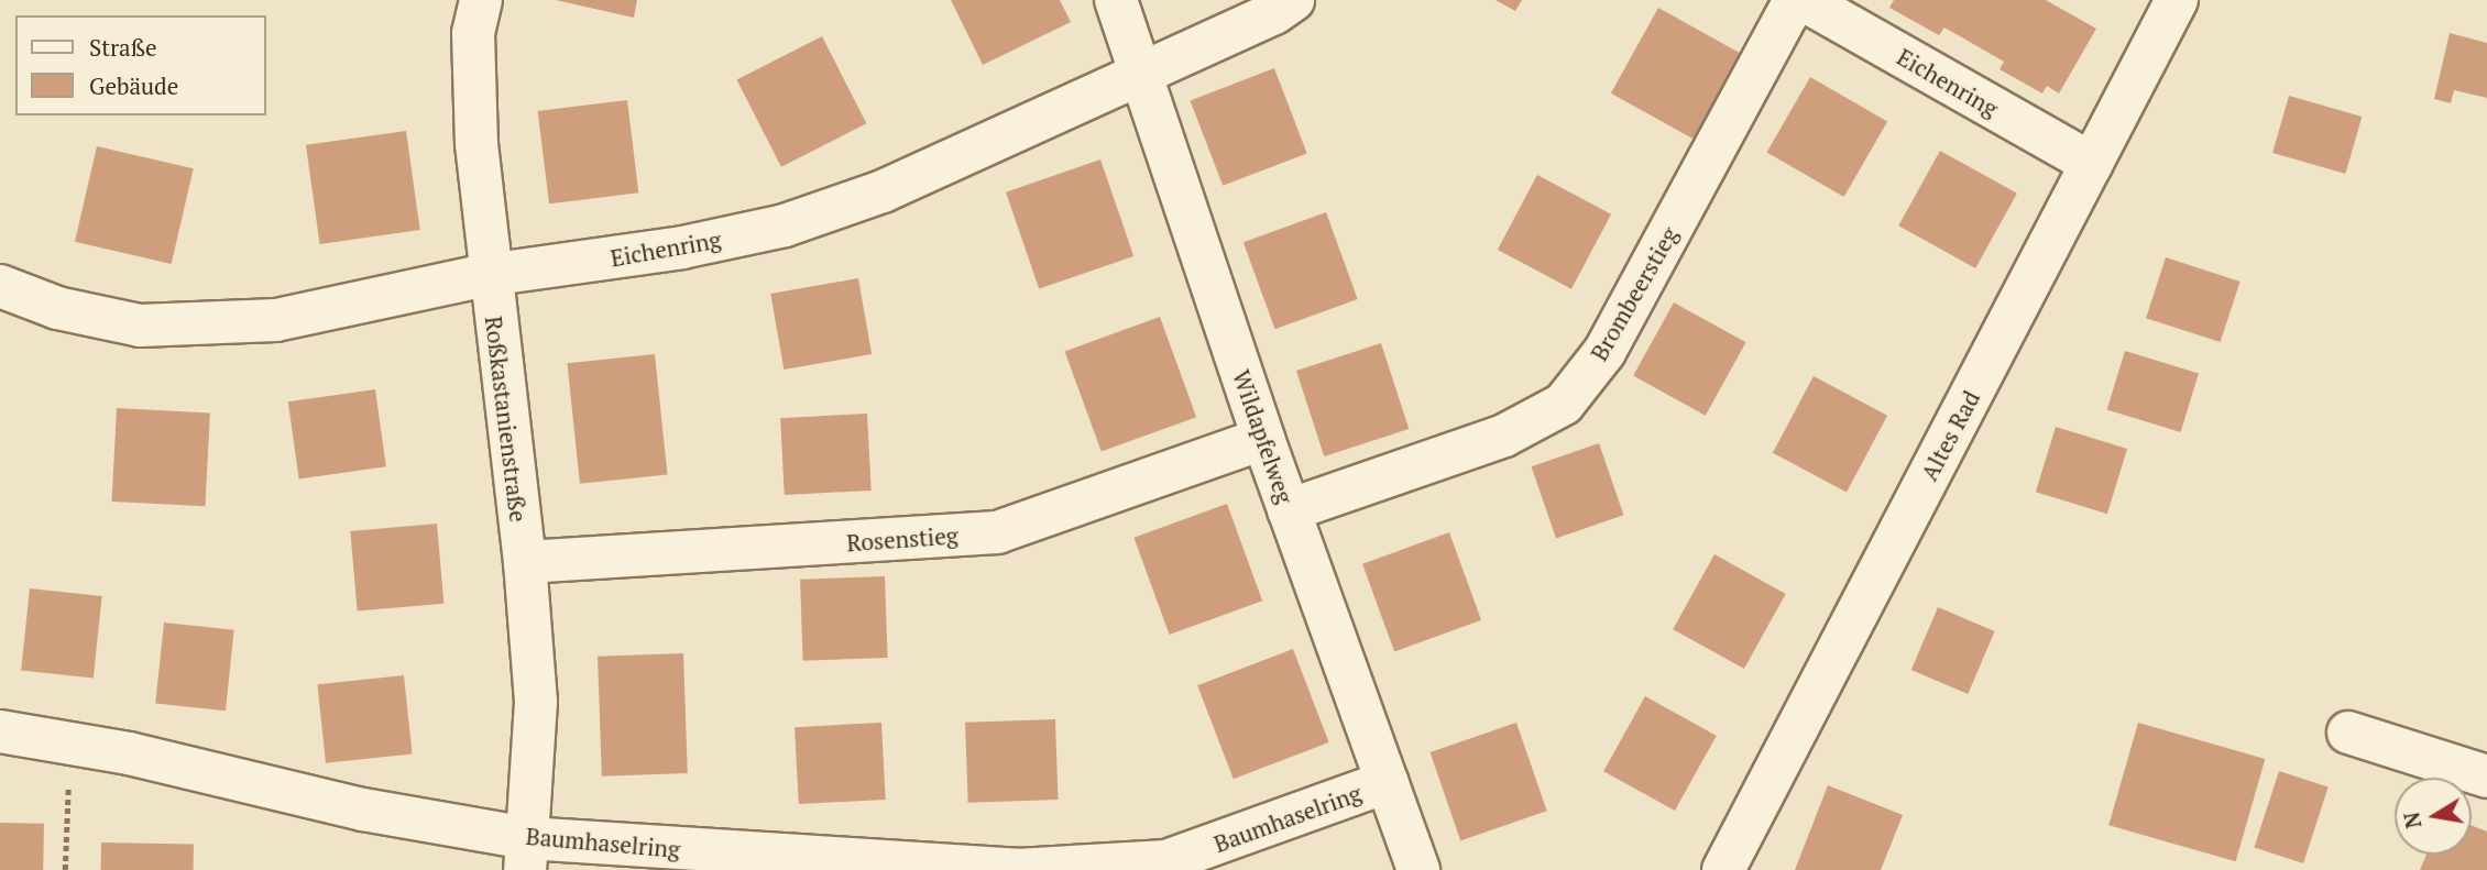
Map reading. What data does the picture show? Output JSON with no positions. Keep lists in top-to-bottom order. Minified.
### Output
{"streets":{"street":["Eichenring","Brombeerstieg","Roßkastanienstraße","Altes Rad","Wildapfelweg","Rosenstieg","Baumhaselring"]},"crossings":[["Eichenring","Roßkastanienstraße"],["Eichenring","Altes Rad"],["Eichenring","Wildapfelweg"],["Brombeerstieg","Wildapfelweg"],["Roßkastanienstraße","Rosenstieg"],["Roßkastanienstraße","Baumhaselring"],["Wildapfelweg","Rosenstieg"],["Wildapfelweg","Baumhaselring"]],"legend":["Straße","Gebäude"],"north":"left"}
